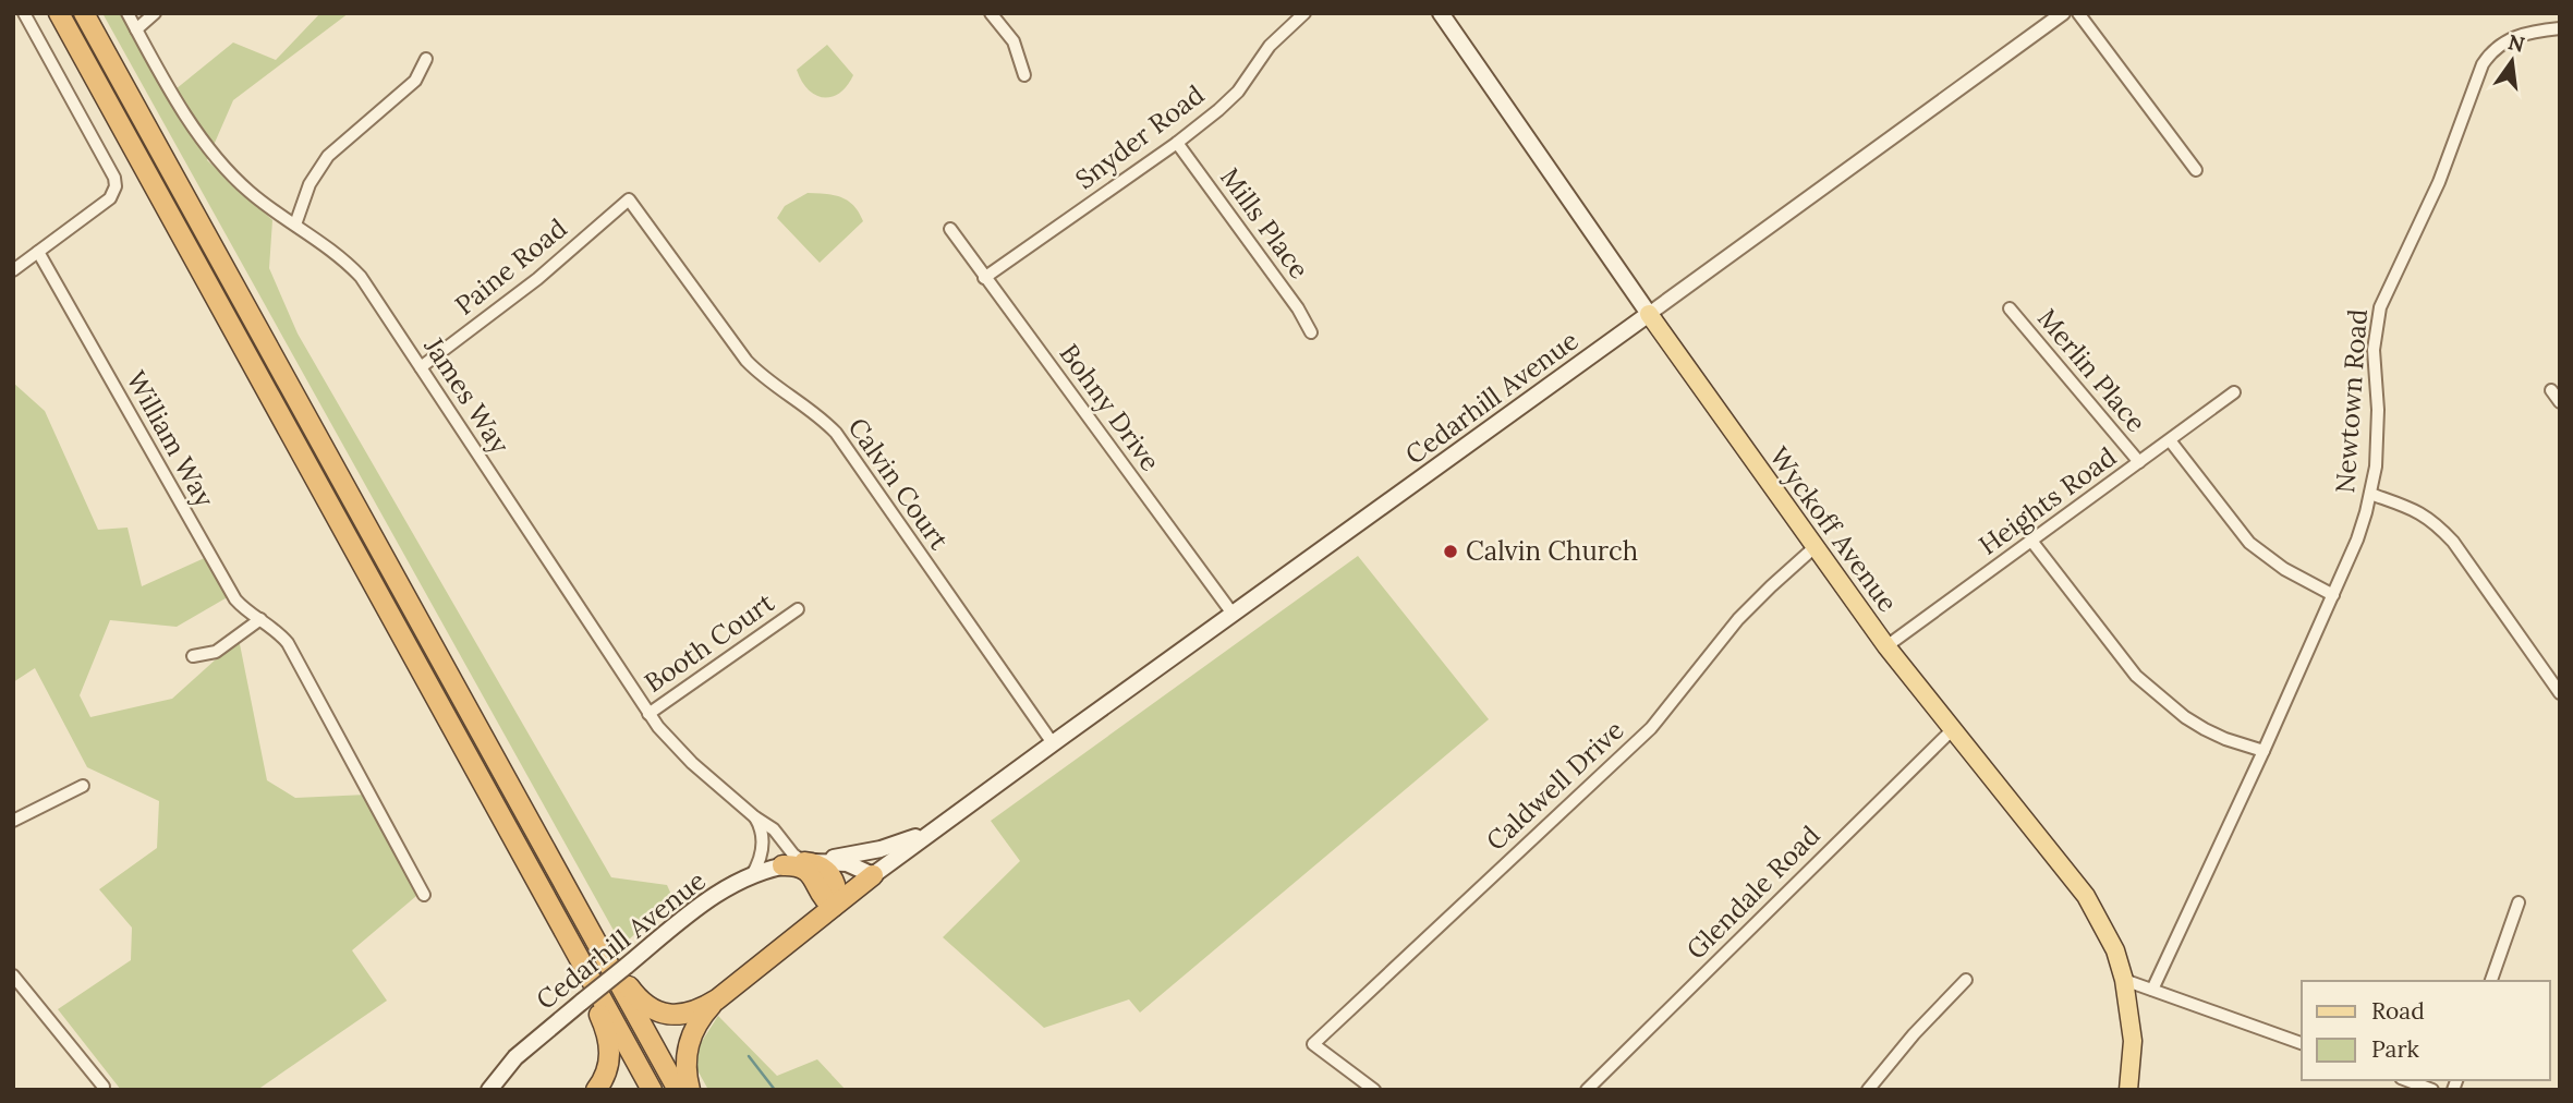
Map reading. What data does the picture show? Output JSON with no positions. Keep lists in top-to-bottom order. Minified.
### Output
{"streets":{"main road":["Cedarhill Avenue","Wyckoff Avenue"],"street":["Snyder Road","Mills Place","Paine Road","Merlin Place","James Way","Newtown Road","Bohny Drive","William Way","Calvin Court","Heights Road","Booth Court","Caldwell Drive","Glendale Road"]},"crossings":[["Snyder Road","Mills Place"],["Snyder Road","Bohny Drive"],["Paine Road","James Way"],["Paine Road","Calvin Court"],["Merlin Place","Heights Road"],["James Way","Cedarhill Avenue"],["James Way","Booth Court"],["Cedarhill Avenue","Bohny Drive"],["Cedarhill Avenue","Calvin Court"],["Cedarhill Avenue","Wyckoff Avenue"],["Heights Road","Wyckoff Avenue"],["Wyckoff Avenue","Caldwell Drive"],["Wyckoff Avenue","Glendale Road"]],"places":["Calvin Church"],"legend":["Road","Park"],"north":"top"}
